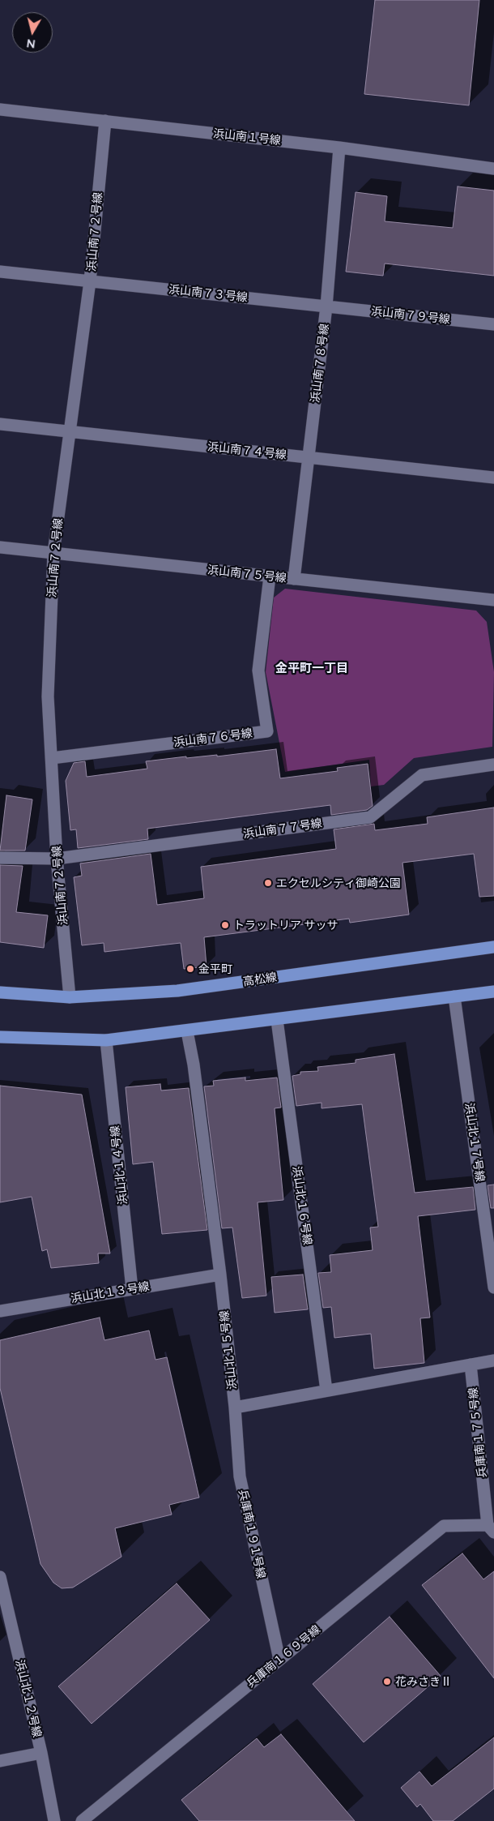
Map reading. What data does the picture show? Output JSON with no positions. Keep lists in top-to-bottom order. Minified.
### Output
{"streets":{"main road":["高松線"],"street":["浜山南１号線","浜山南７２号線","浜山南７３号線","浜山南７９号線","浜山南７８号線","浜山南７４号線","浜山南７５号線","浜山南７６号線","浜山南７７号線","浜山北１７号線","浜山北１４号線","浜山北１６号線","浜山北１３号線","浜山北１５号線","兵庫南１７５号線","兵庫南１９１号線","兵庫南１６９号線","浜山北１２号線"]},"crossings":[["浜山南１号線","浜山南７２号線"],["浜山南１号線","浜山南７８号線"],["浜山南７２号線","浜山南７３号線"],["浜山南７２号線","浜山南７４号線"],["浜山南７２号線","浜山南７５号線"],["浜山南７２号線","浜山南７６号線"],["浜山南７２号線","浜山南７７号線"],["浜山南７２号線","高松線"],["浜山南７３号線","浜山南７９号線"],["浜山南７３号線","浜山南７８号線"],["浜山南７９号線","浜山南７８号線"],["浜山南７８号線","浜山南７４号線"],["浜山南７８号線","浜山南７５号線"],["浜山南７５号線","浜山南７６号線"],["浜山北１４号線","浜山北１３号線"],["浜山北１３号線","浜山北１５号線"],["浜山北１５号線","兵庫南１９１号線"],["兵庫南１７５号線","兵庫南１６９号線"],["兵庫南１９１号線","兵庫南１６９号線"]],"districts":["金平町一丁目"],"places":["エクセルシティ御崎公園","トラットリア サッサ","金平町","花みさきⅡ"],"north":"bottom"}
